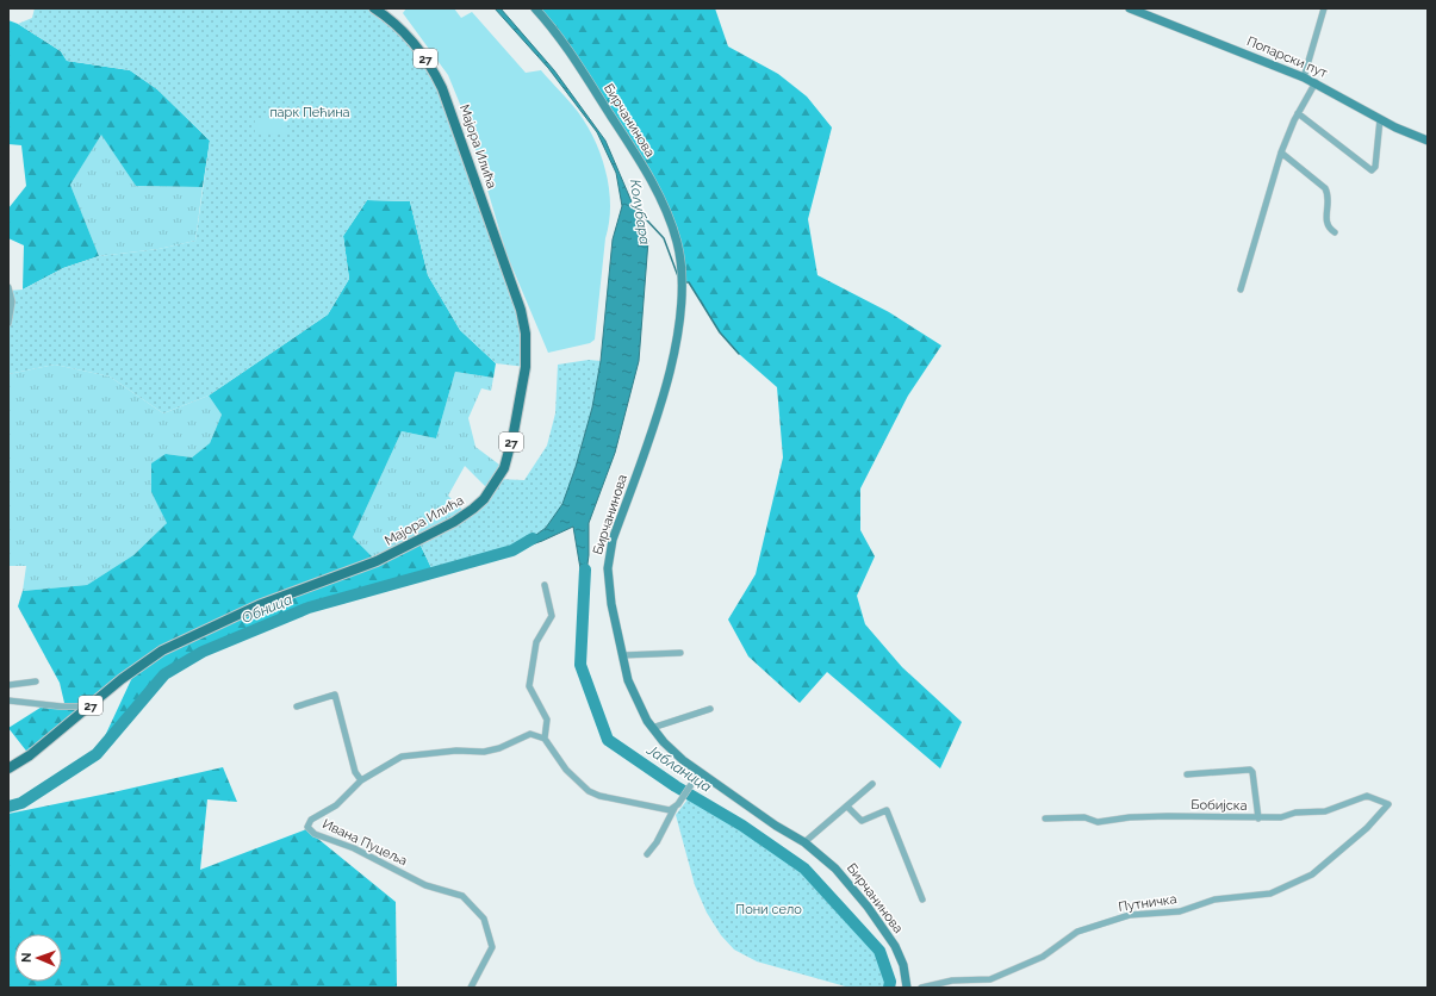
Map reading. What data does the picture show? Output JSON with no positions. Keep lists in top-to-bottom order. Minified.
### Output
{"streets":{"main road":["Попарски пут","27","Бирчанинова","Мајора Илића"],"street":["Бобијска","Ивана Пуцеља","Путничка"]},"crossings":[["Бобијска","Путничка"]],"water":["Колубара","Обница","Јабланица"],"parks":["парк Пећина","Пони село"],"north":"left"}
